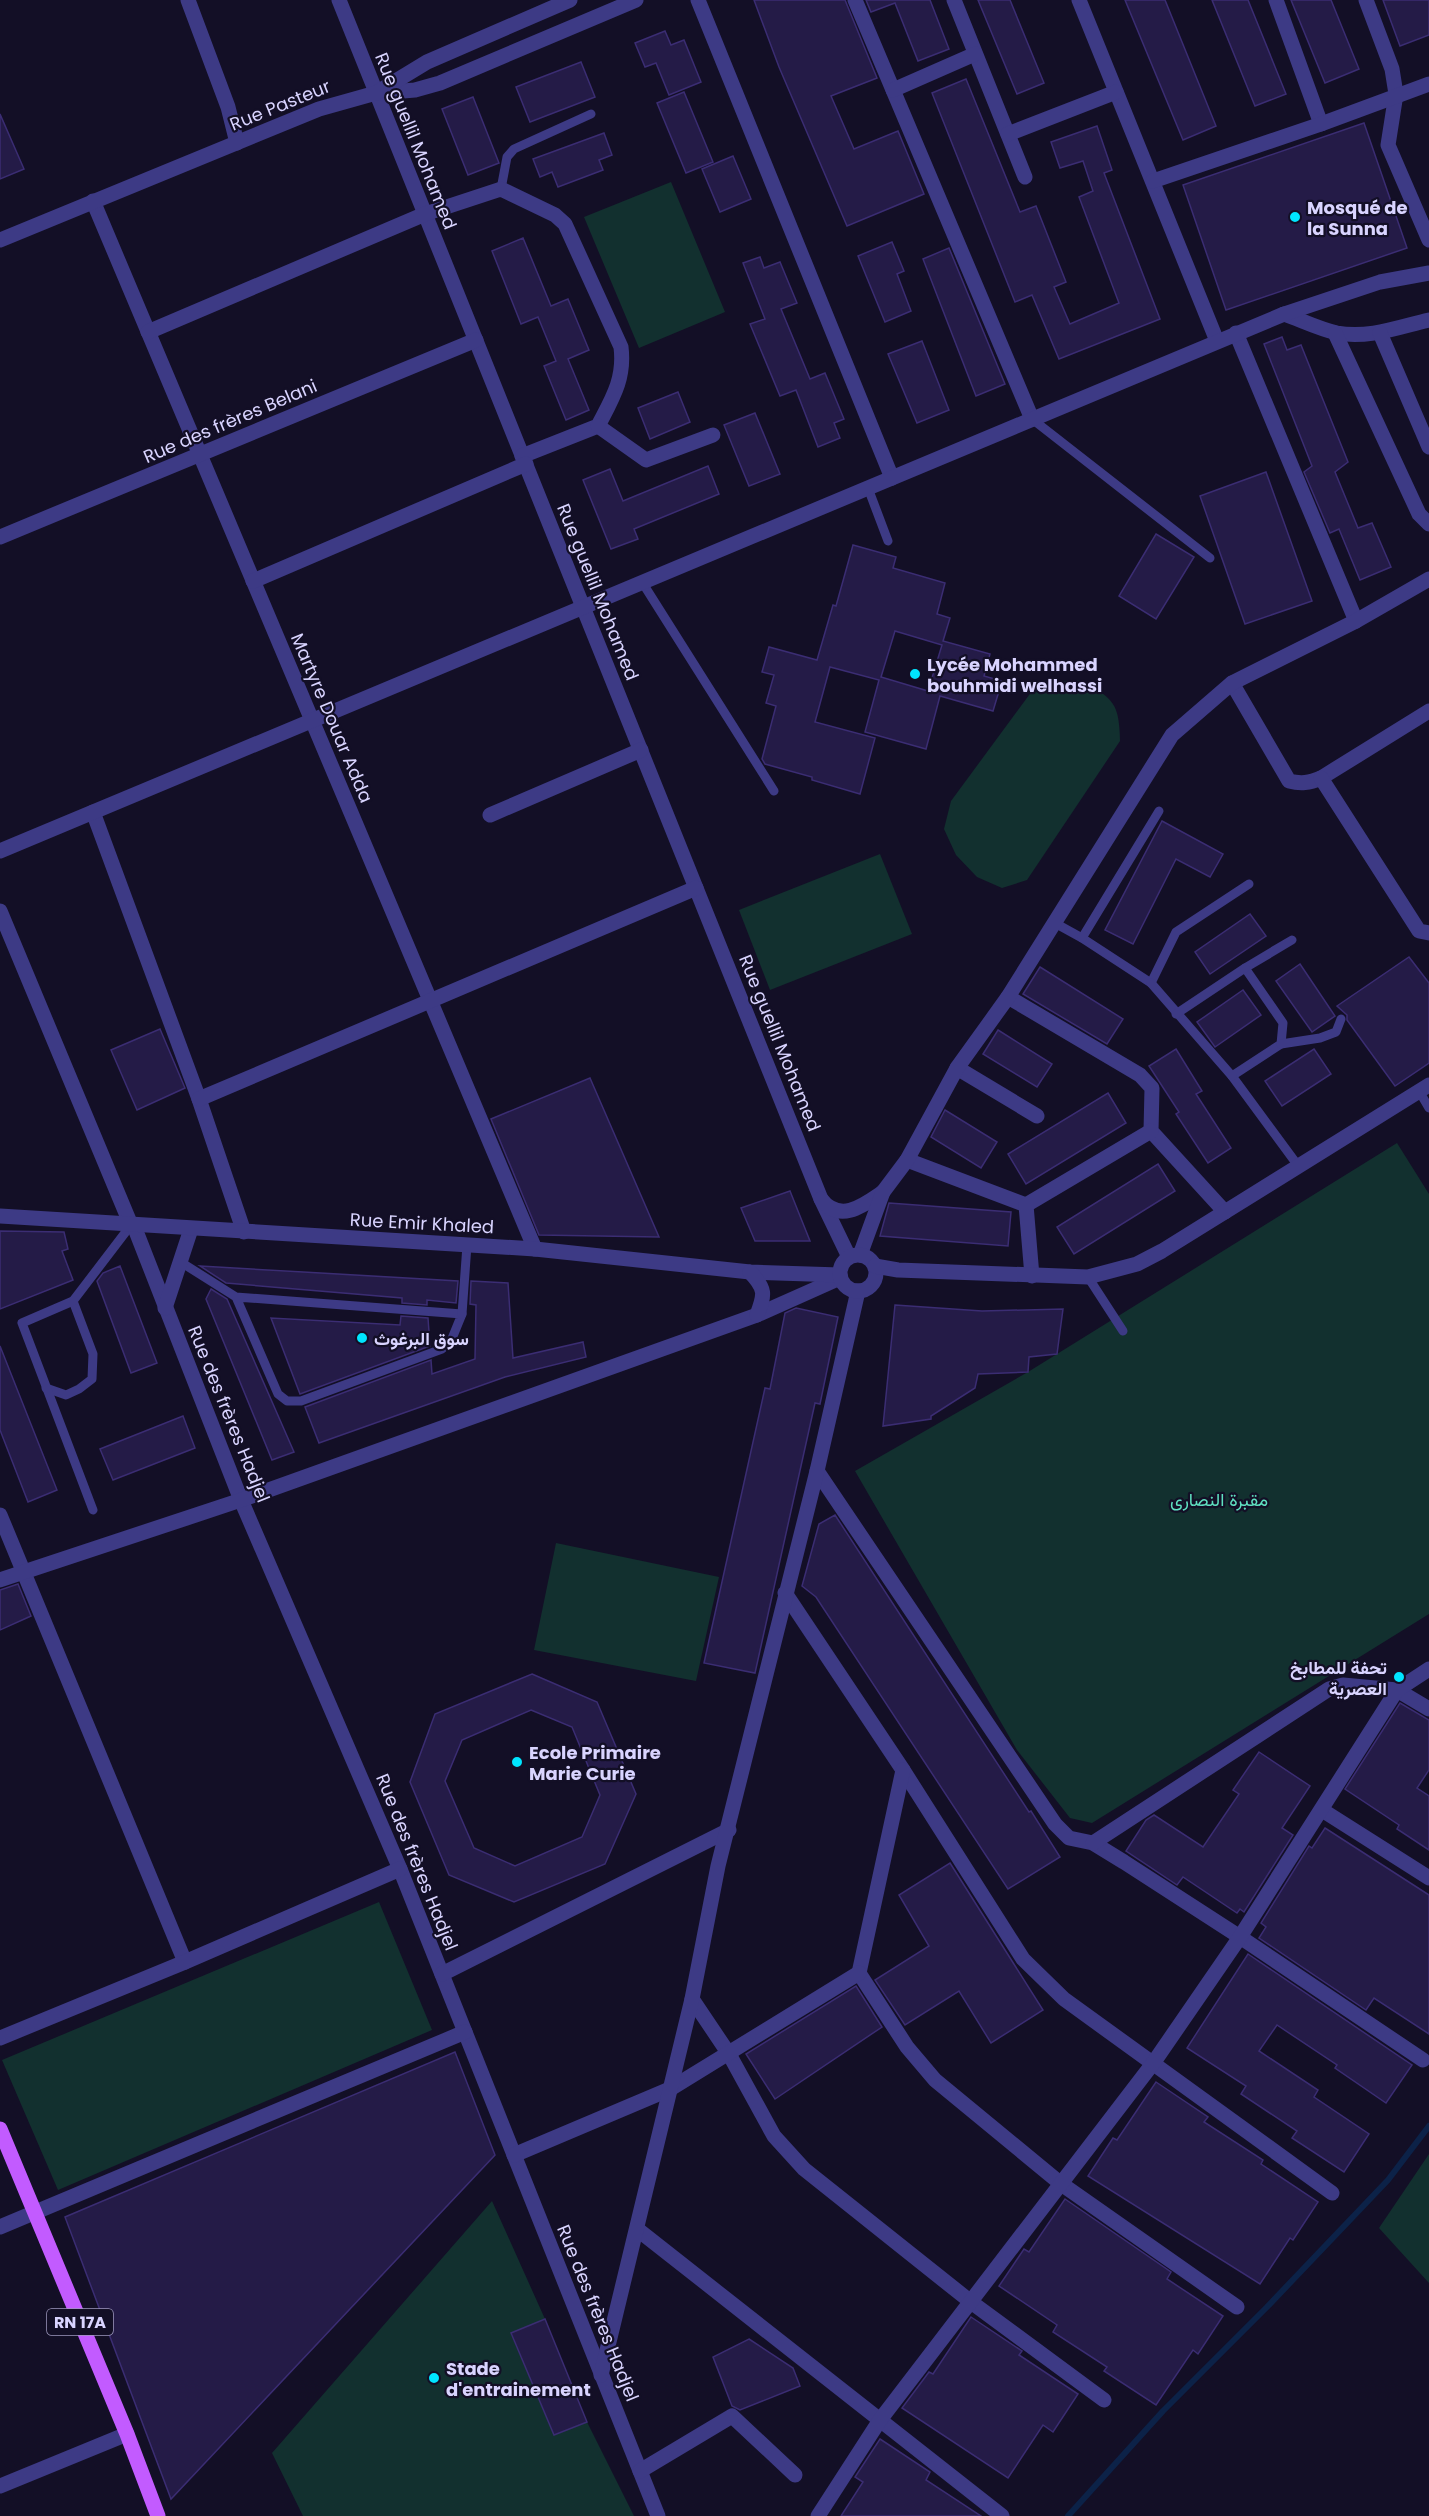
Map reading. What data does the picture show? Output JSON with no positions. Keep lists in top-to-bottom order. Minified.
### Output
{"streets":{"main road":["RN 17A"],"street":["Rue Pasteur","Rue guellil Mohamed","Rue des frères Belani","Martyre Douar Adda","Rue Emir Khaled","Rue des frères Hadjel"]},"crossings":[["Rue Pasteur","Rue guellil Mohamed"],["Rue Pasteur","Martyre Douar Adda"],["Rue guellil Mohamed","Rue des frères Belani"],["Rue guellil Mohamed","Rue Emir Khaled"],["Rue des frères Belani","Martyre Douar Adda"],["Martyre Douar Adda","Rue Emir Khaled"],["Rue Emir Khaled","Rue des frères Hadjel"]],"parks":["مقبرة النصارى"],"places":["Mosqué de la Sunna","Lycée Mohammed bouhmidi welhassi","سوق البرغوث","تحفة للمطابخ العصرية","Ecole Primaire Marie Curie","Stade d'entrainement"]}
